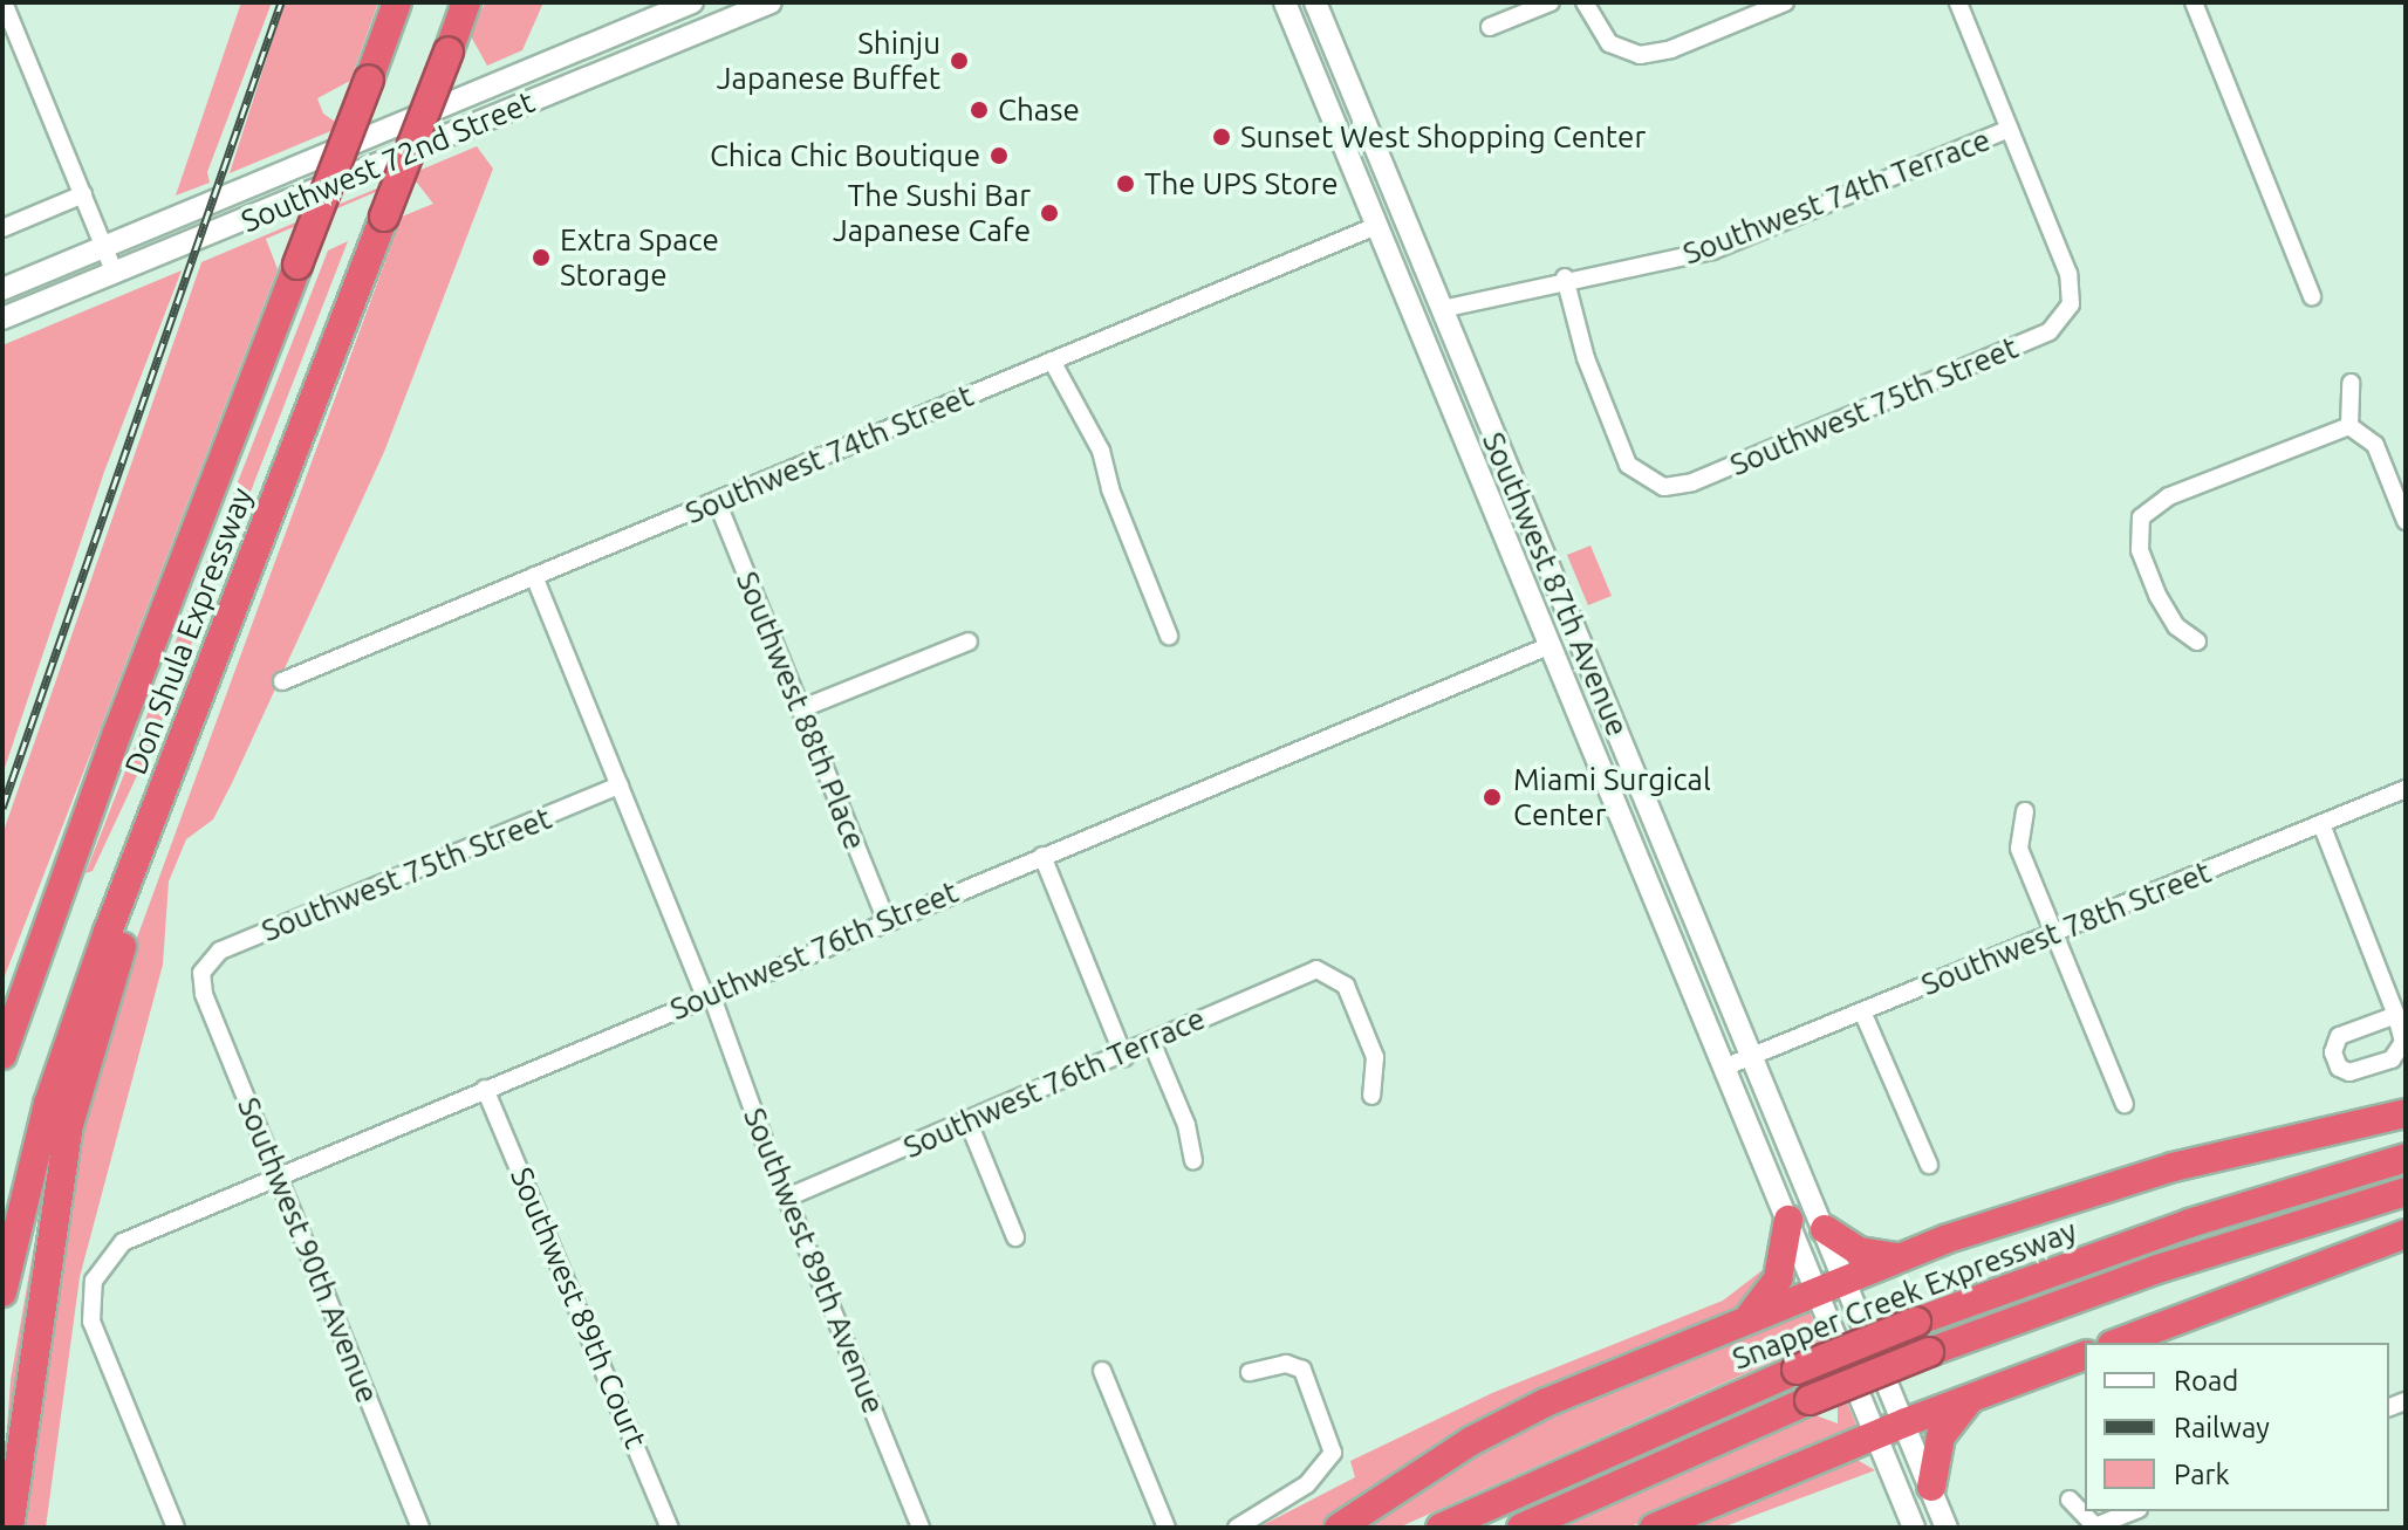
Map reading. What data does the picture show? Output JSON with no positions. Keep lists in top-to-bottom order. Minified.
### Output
{"streets":{"highway":["Don Shula Expressway","Snapper Creek Expressway"],"main road":["Southwest 72nd Street","Southwest 87th Avenue"],"street":["Southwest 74th Terrace","Southwest 75th Street","Southwest 74th Street","Southwest 88th Place","Southwest 78th Street","Southwest 76th Street","Southwest 76th Terrace","Southwest 90th Avenue","Southwest 89th Avenue","Southwest 89th Court"]},"crossings":[["Southwest 74th Terrace","Southwest 75th Street"],["Southwest 74th Terrace","Southwest 87th Avenue"],["Southwest 75th Street","Southwest 90th Avenue"],["Southwest 75th Street","Southwest 89th Avenue"],["Southwest 74th Street","Southwest 87th Avenue"],["Southwest 74th Street","Southwest 88th Place"],["Southwest 74th Street","Southwest 89th Avenue"],["Southwest 87th Avenue","Southwest 78th Street"],["Southwest 87th Avenue","Southwest 76th Street"],["Southwest 88th Place","Southwest 76th Street"],["Southwest 76th Street","Southwest 90th Avenue"],["Southwest 76th Street","Southwest 89th Avenue"],["Southwest 76th Street","Southwest 89th Court"],["Southwest 76th Terrace","Southwest 89th Avenue"]],"places":["Shinju Japanese Buffet","Chase","Sunset West Shopping Center","Chica Chic Boutique","The UPS Store","The Sushi Bar Japanese Cafe","Extra Space Storage","Miami Surgical Center"],"legend":["Road","Railway","Park"]}
